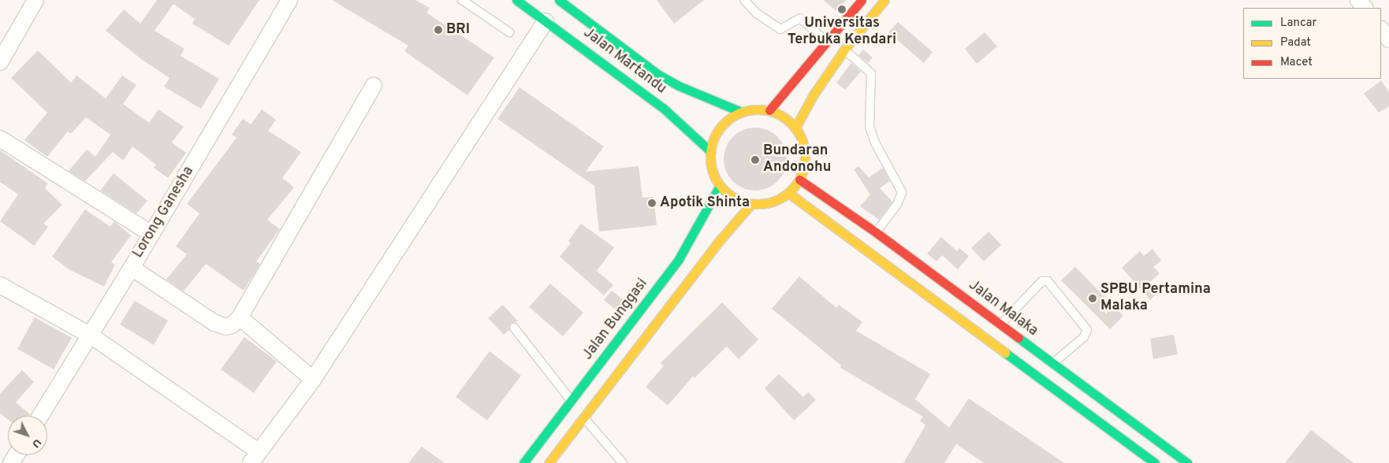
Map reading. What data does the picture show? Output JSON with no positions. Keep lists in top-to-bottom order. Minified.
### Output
{"streets":{"main road":["Jalan Martandu","Jalan Malaka","Jalan Bunggasi"],"street":["Lorong Ganesha"]},"crossings":[["Jalan Martandu","Jalan Malaka"],["Jalan Martandu","Jalan Bunggasi"],["Jalan Malaka","Jalan Bunggasi"]],"places":["Universitas Terbuka Kendari","BRI","Bundaran Andonohu","Apotik Shinta","SPBU Pertamina Malaka"],"legend":["Lancar","Padat","Macet"],"north":"bottom right"}
